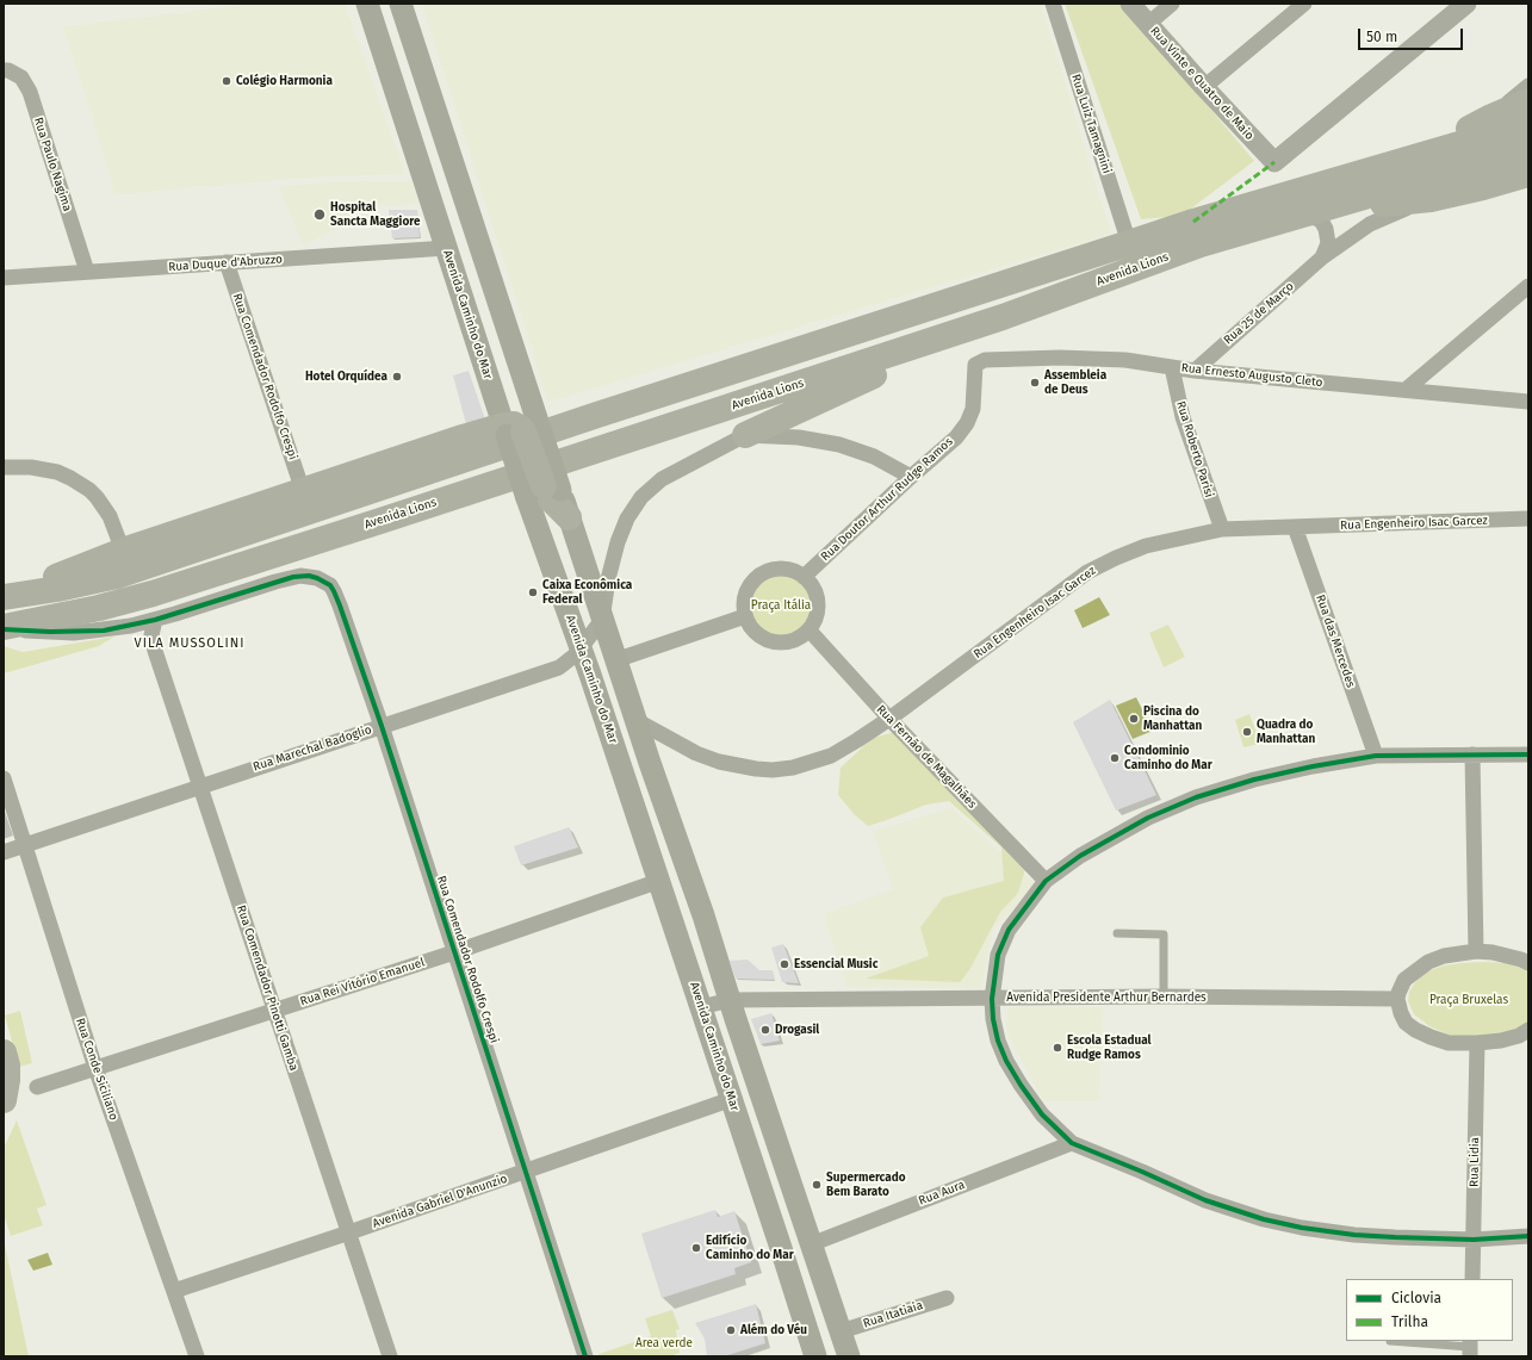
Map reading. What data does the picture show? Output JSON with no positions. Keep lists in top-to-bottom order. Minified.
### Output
{"streets":{"highway":["Avenida Lions"],"main road":["Avenida Caminho do Mar"],"street":["Rua Vinte e Quatro de Maio","Rua Luiz Tamagnini","Rua Paulo Nagima","Rua Duque d'Abruzzo","Rua 25 de Março","Rua Ernesto Augusto Cleto","Rua Comendador Rodolfo Crespi","Rua Roberto Parisi","Rua Doutor Arthur Rudge Ramos","Rua Engenheiro Isac Garcez","Rua das Mercedes","Rua Marechal Badoglio","Rua Fernão de Magalhães","Rua Rei Vitório Emanuel","Rua Comendador Pinotti Gamba","Avenida Presidente Arthur Bernardes","Rua Conde Siciliano","Rua Lidia","Rua Aura","Avenida Gabriel D'Anunzio","Rua Itatiaia"]},"crossings":[["Rua Luiz Tamagnini","Avenida Lions"],["Rua Paulo Nagima","Rua Duque d'Abruzzo"],["Rua Duque d'Abruzzo","Avenida Caminho do Mar"],["Rua Duque d'Abruzzo","Rua Comendador Rodolfo Crespi"],["Rua 25 de Março","Rua Ernesto Augusto Cleto"],["Avenida Caminho do Mar","Rua Marechal Badoglio"],["Avenida Caminho do Mar","Rua Rei Vitório Emanuel"],["Avenida Caminho do Mar","Avenida Presidente Arthur Bernardes"],["Avenida Caminho do Mar","Avenida Gabriel D'Anunzio"],["Rua Ernesto Augusto Cleto","Rua Roberto Parisi"],["Rua Ernesto Augusto Cleto","Rua Doutor Arthur Rudge Ramos"],["Rua Comendador Rodolfo Crespi","Rua Marechal Badoglio"],["Rua Comendador Rodolfo Crespi","Rua Rei Vitório Emanuel"],["Rua Comendador Rodolfo Crespi","Rua Comendador Pinotti Gamba"],["Rua Comendador Rodolfo Crespi","Avenida Gabriel D'Anunzio"],["Rua Roberto Parisi","Rua Engenheiro Isac Garcez"],["Rua Doutor Arthur Rudge Ramos","Rua Fernão de Magalhães"],["Rua Engenheiro Isac Garcez","Rua das Mercedes"],["Rua Engenheiro Isac Garcez","Rua Fernão de Magalhães"],["Rua Marechal Badoglio","Rua Comendador Pinotti Gamba"],["Rua Marechal Badoglio","Rua Conde Siciliano"],["Rua Rei Vitório Emanuel","Rua Comendador Pinotti Gamba"],["Rua Rei Vitório Emanuel","Rua Conde Siciliano"],["Rua Comendador Pinotti Gamba","Avenida Gabriel D'Anunzio"],["Rua Conde Siciliano","Avenida Gabriel D'Anunzio"]],"districts":["VILA MUSSOLINI"],"parks":["Praça Itália","Praça Bruxelas","Area verde"],"places":["Colégio Harmonia","Hospital Sancta Maggiore","Hotel Orquídea","Assembleia de Deus","Caixa Econômica Federal","Piscina do Manhattan","Quadra do Manhattan","Condominio Caminho do Mar","Essencial Music","Drogasil","Escola Estadual Rudge Ramos","Supermercado Bem Barato","Edifício Caminho do Mar","Além do Véu"],"legend":["Ciclovia","Trilha"],"scale_bar":"50 m"}
